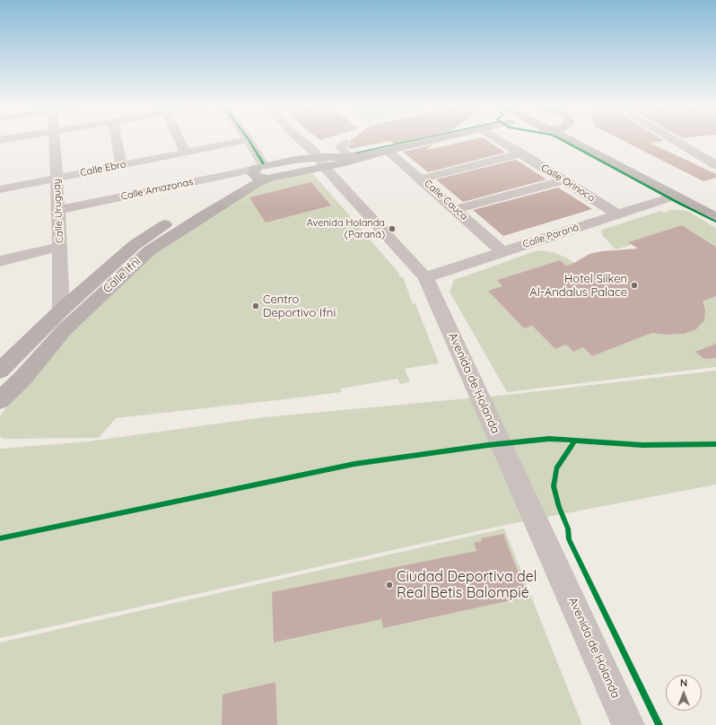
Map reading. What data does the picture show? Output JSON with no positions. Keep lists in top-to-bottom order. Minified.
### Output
{"streets":{"main road":["Calle Ifni"],"street":["Calle Ebro","Calle Orinoco","Calle Amazonas","Calle Cauca","Calle Uruguay","Calle Paraná","Avenida de Holanda"]},"crossings":[["Calle Ebro","Calle Uruguay"],["Calle Orinoco","Calle Paraná"],["Calle Amazonas","Calle Uruguay"],["Calle Amazonas","Calle Ifni"],["Calle Cauca","Calle Paraná"],["Calle Uruguay","Calle Ifni"],["Calle Paraná","Avenida de Holanda"]],"places":["Avenida Holanda (Paraná)","Hotel Silken Al-Andalus Palace","Centro Deportivo Ifni","Ciudad Deportiva del Real Betis Balompié"],"north":"top"}
